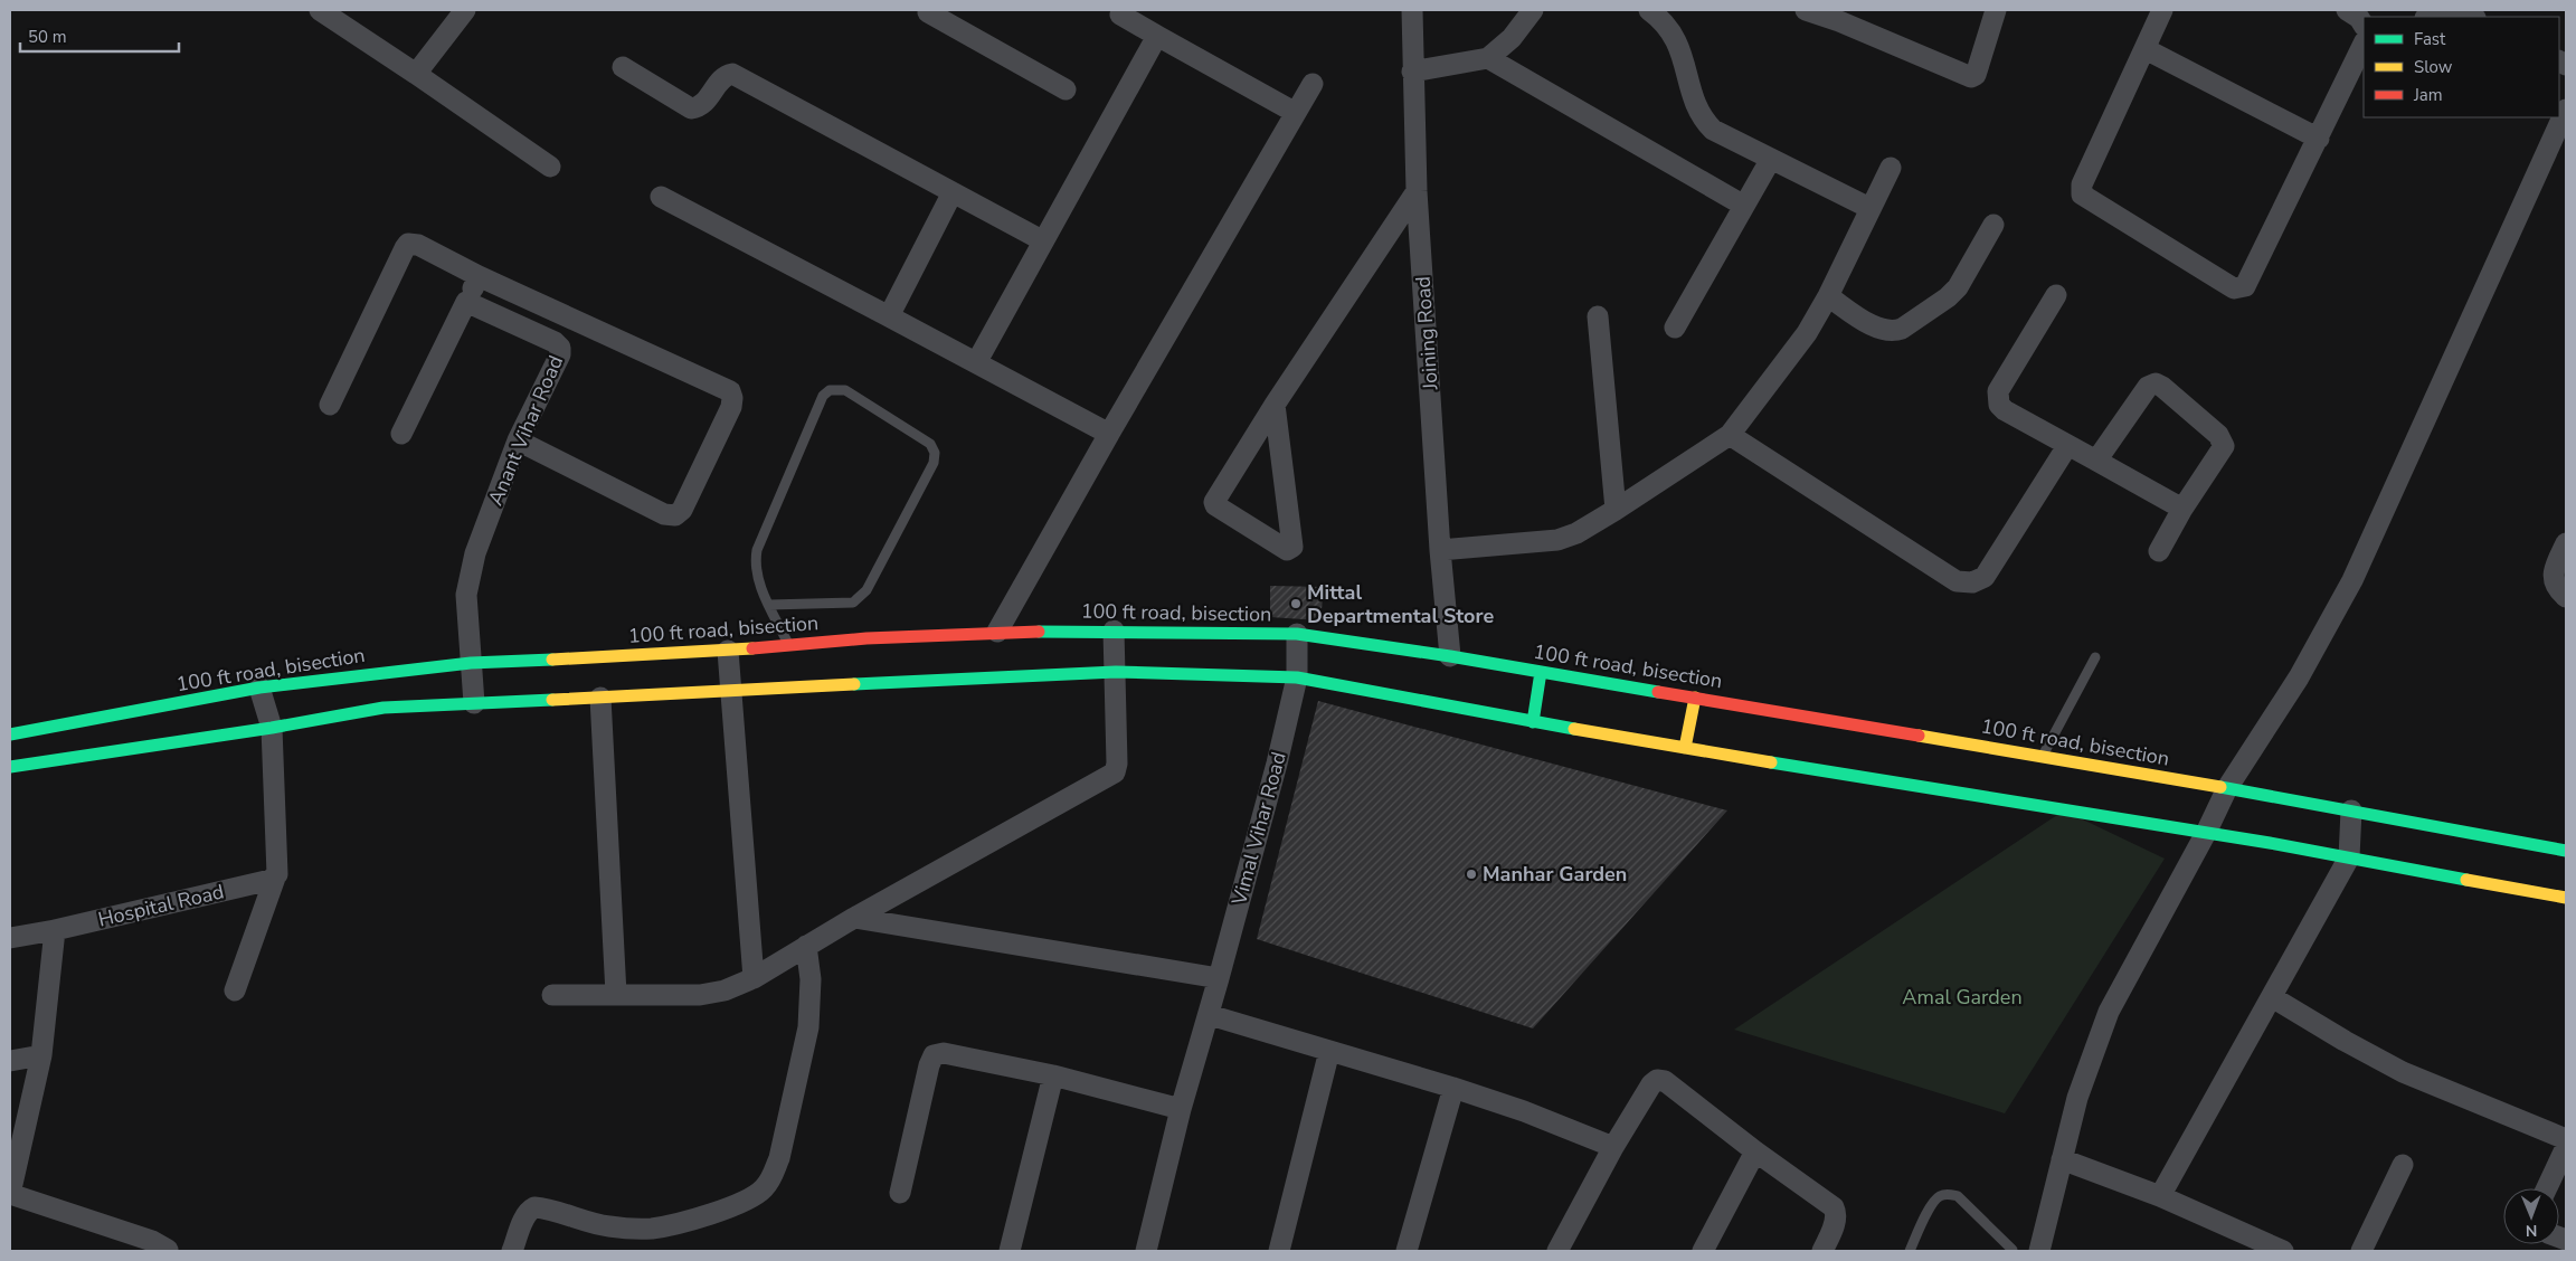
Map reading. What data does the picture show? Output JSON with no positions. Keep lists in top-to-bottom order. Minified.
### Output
{"streets":{"street":["Joining Road","Anant Vihar Road","100 ft road, bisection","Vimal Vihar Road","Hospital Road"]},"crossings":[["Joining Road","100 ft road, bisection"],["Anant Vihar Road","100 ft road, bisection"],["100 ft road, bisection","Vimal Vihar Road"]],"parks":["Amal Garden"],"places":["Mittal Departmental Store","Manhar Garden"],"legend":["Fast","Slow","Jam"],"scale_bar":"50 m","north":"bottom"}
